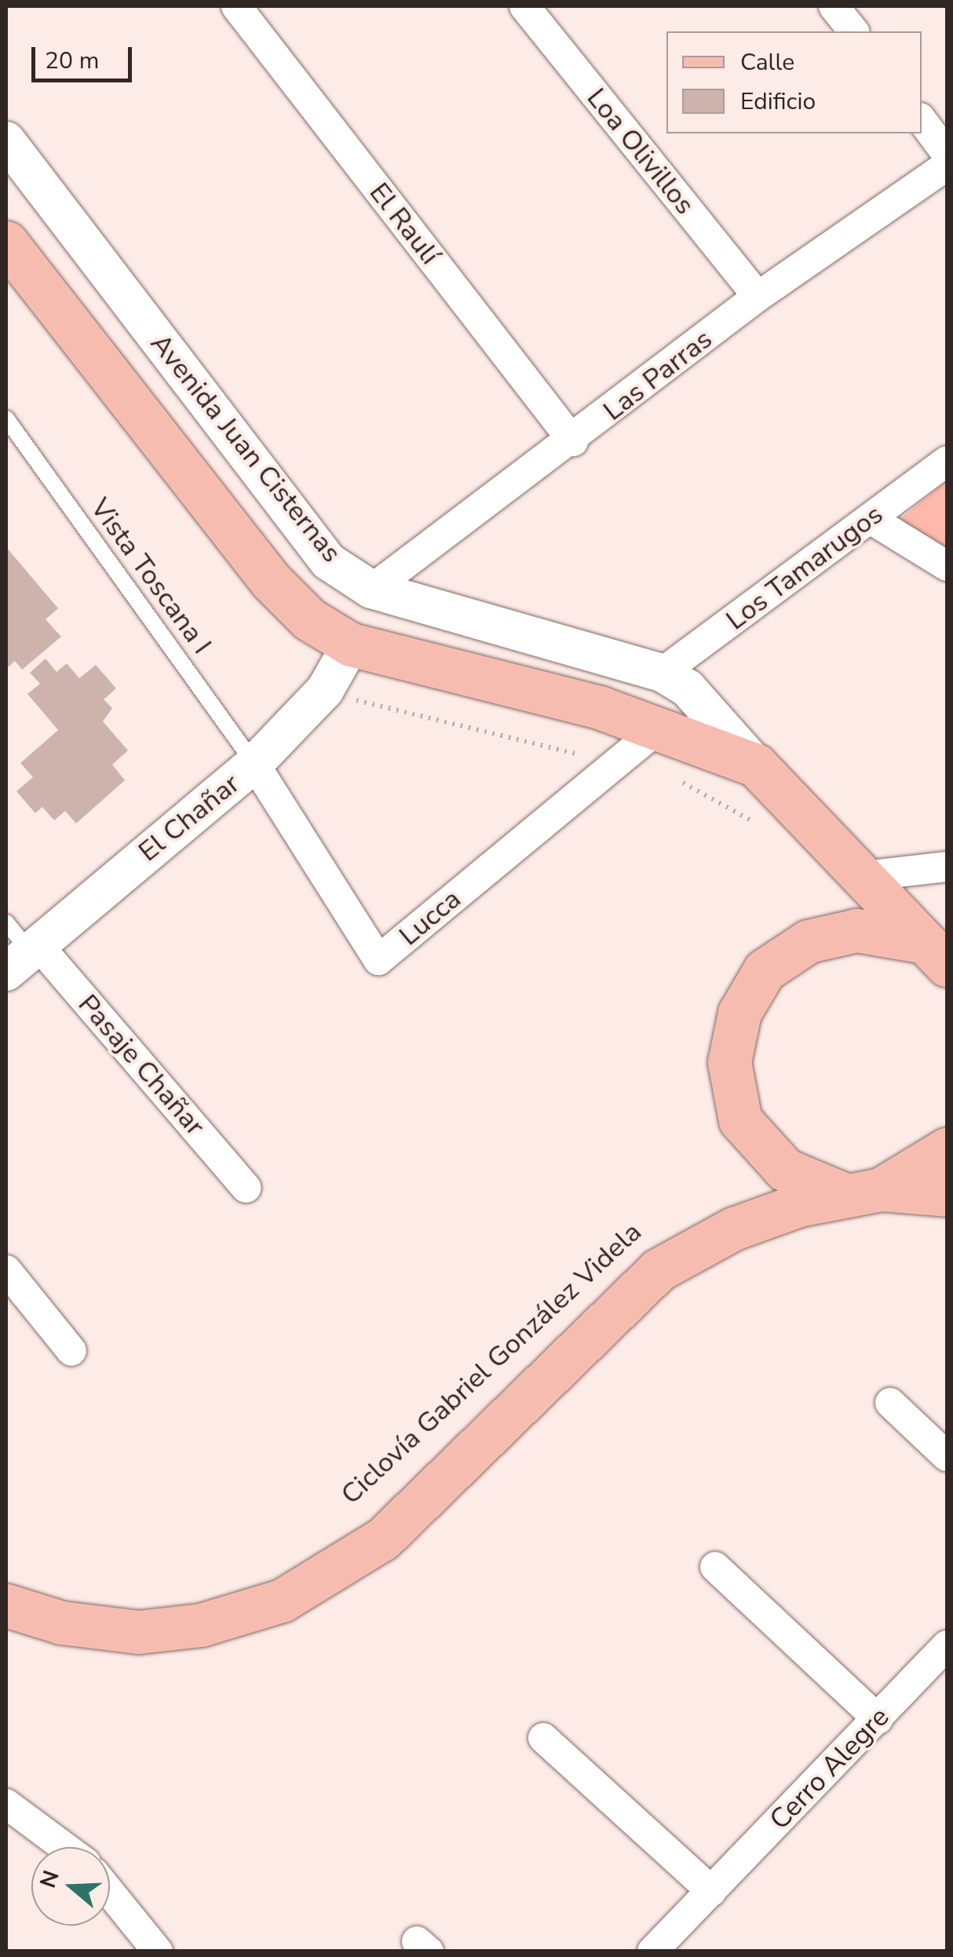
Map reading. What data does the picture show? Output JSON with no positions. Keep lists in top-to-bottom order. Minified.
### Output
{"streets":{"main road":["Avenida Juan Cisternas"],"street":["Loa Olivillos","El Raulí","Las Parras","Los Tamarugos","El Chañar","Lucca","Pasaje Chañar","Cerro Alegre"],"lane":["Vista Toscana I"]},"crossings":[["Loa Olivillos","Las Parras"],["El Raulí","Las Parras"],["Las Parras","Avenida Juan Cisternas"],["Avenida Juan Cisternas","Los Tamarugos"],["Avenida Juan Cisternas","El Chañar"],["Avenida Juan Cisternas","Lucca"],["Vista Toscana I","El Chañar"],["Vista Toscana I","Lucca"],["El Chañar","Lucca"],["El Chañar","Pasaje Chañar"]],"legend":["Calle","Edificio"],"scale_bar":"20 m","north":"left"}
